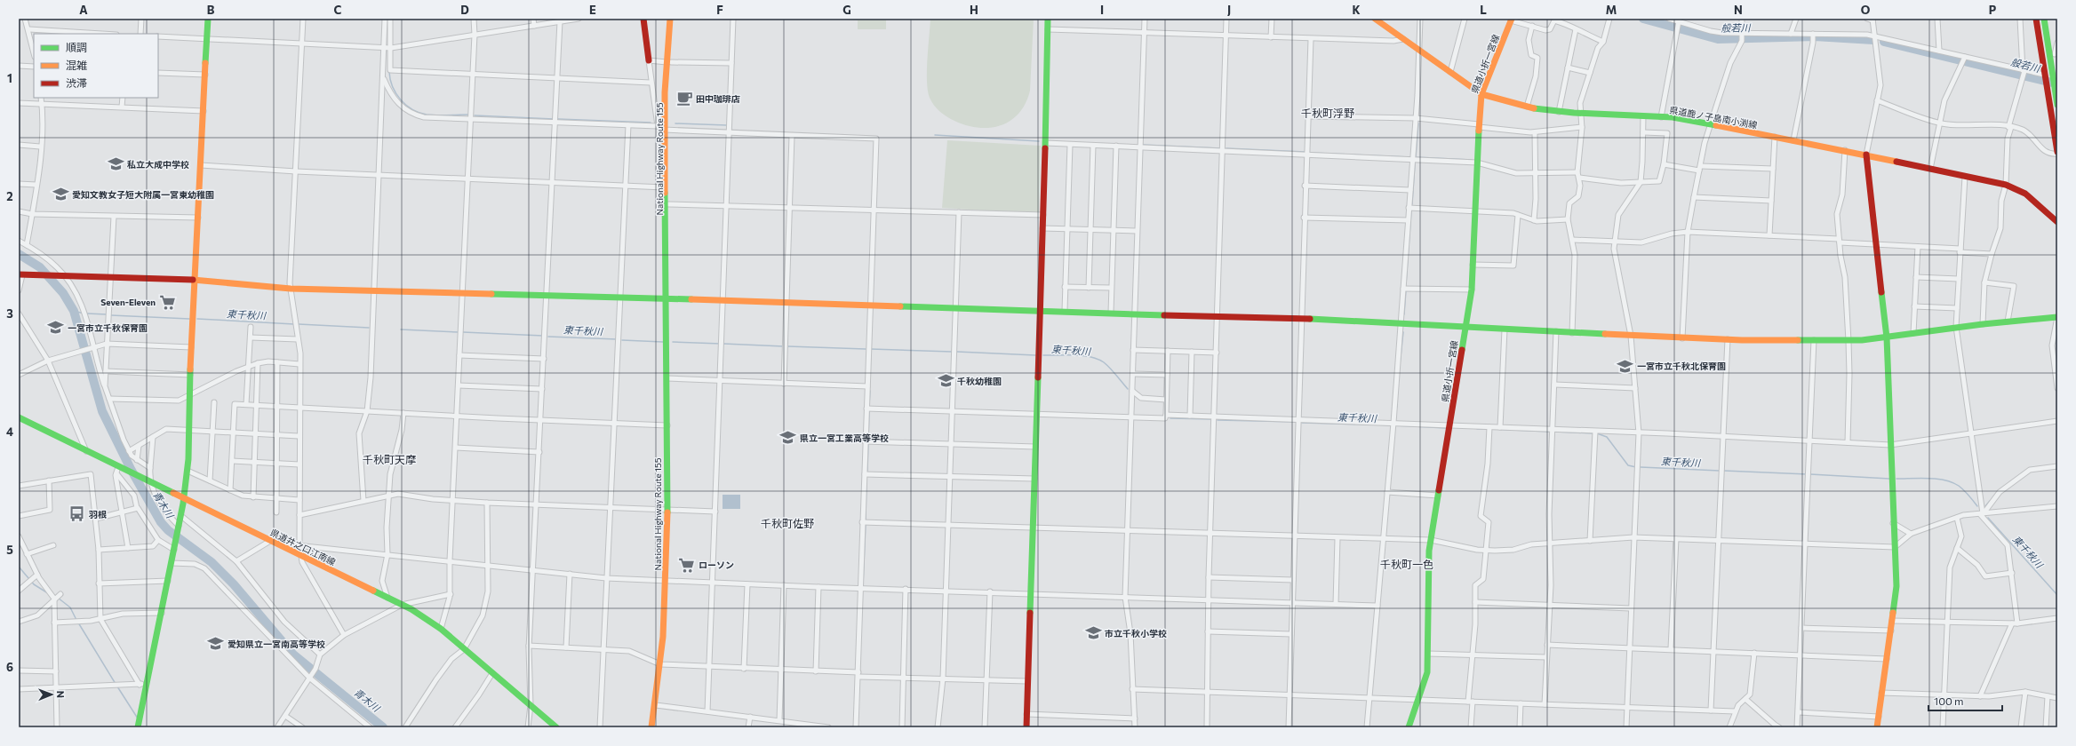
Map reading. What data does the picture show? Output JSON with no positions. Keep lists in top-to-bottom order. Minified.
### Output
{"streets":{"main road":["県道小折一宮線","県道鹿ノ子島南小渕線","National Highway Route 155","県道井之口江南線"]},"crossings":[["県道小折一宮線","県道鹿ノ子島南小渕線"]],"districts":["千秋町浮野","千秋町天摩","千秋町佐野","千秋町一色"],"water":["般若川","東千秋川","青木川"],"places":{"cafe":["田中珈琲店"],"school or university":["私立大成中学校","愛知文教女子短大附属一宮東幼稚園","一宮市立千秋保育園","一宮市立千秋北保育園","千秋幼稚園","県立一宮工業高等学校","市立千秋小学校","愛知県立一宮南高等学校"],"supermarket":["Seven-Eleven","ローソン"],"bus stop":["羽根"]},"legend":["順調","混雑","渋滞"],"scale_bar":"100 m","north":"right","grid":{"columns":["A","B","C","D","E","F","G","H","I","J","K","L","M","N","O","P"],"rows":["1","2","3","4","5","6"]}}
